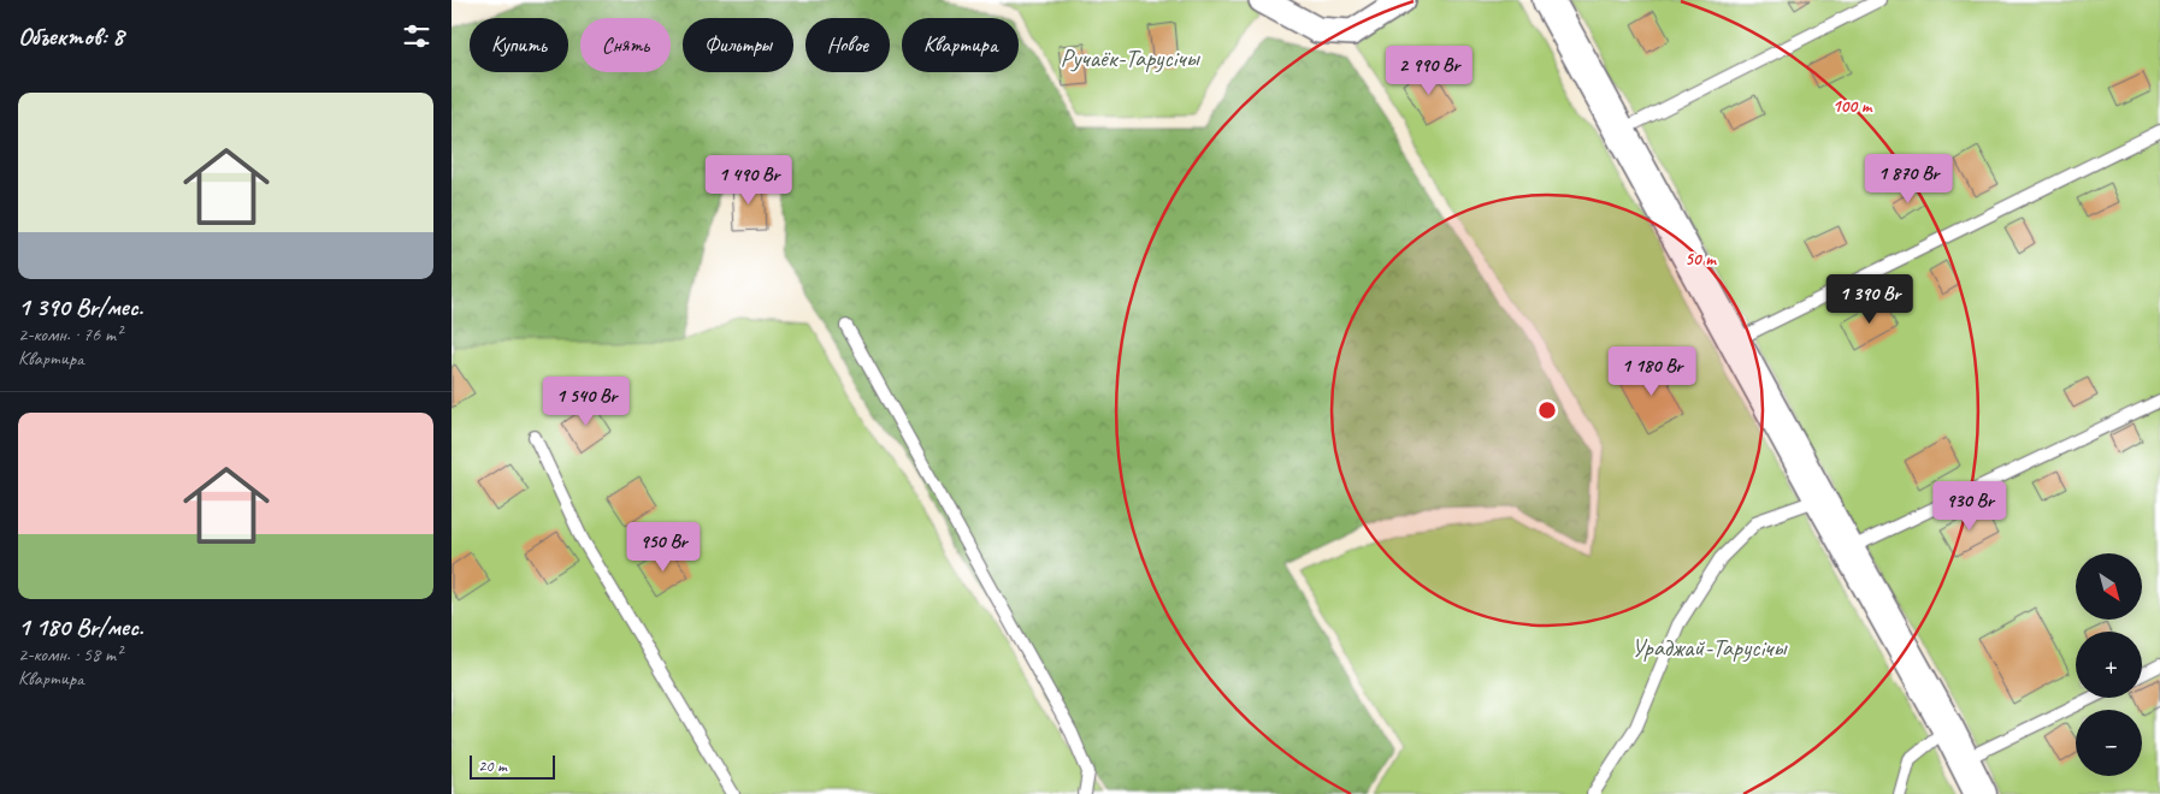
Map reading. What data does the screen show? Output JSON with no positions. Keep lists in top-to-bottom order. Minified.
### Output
{"parks":["Ручаёк-Тарусічы","Ураджай-Тарусічы"],"scale_bar":"20 m","north":"bottom right","page":{"heading":"Объектов: 8","chip":["Купить","Снять","Фильтры","Новое","Квартира"],"price":["2 990 Br","1 870 Br","1 490 Br","1 390 Br","1 180 Br","1 540 Br","930 Br","950 Br"],"list":[{"name":"1 390 Br/мес.","note":"2-комн. · 76 m² · Квартира"},{"name":"1 180 Br/мес.","note":"2-комн. · 58 m² · Квартира"}],"map_buttons":["+","−"],"scale":"20 m"},"rings":["100 m","50 m"]}
